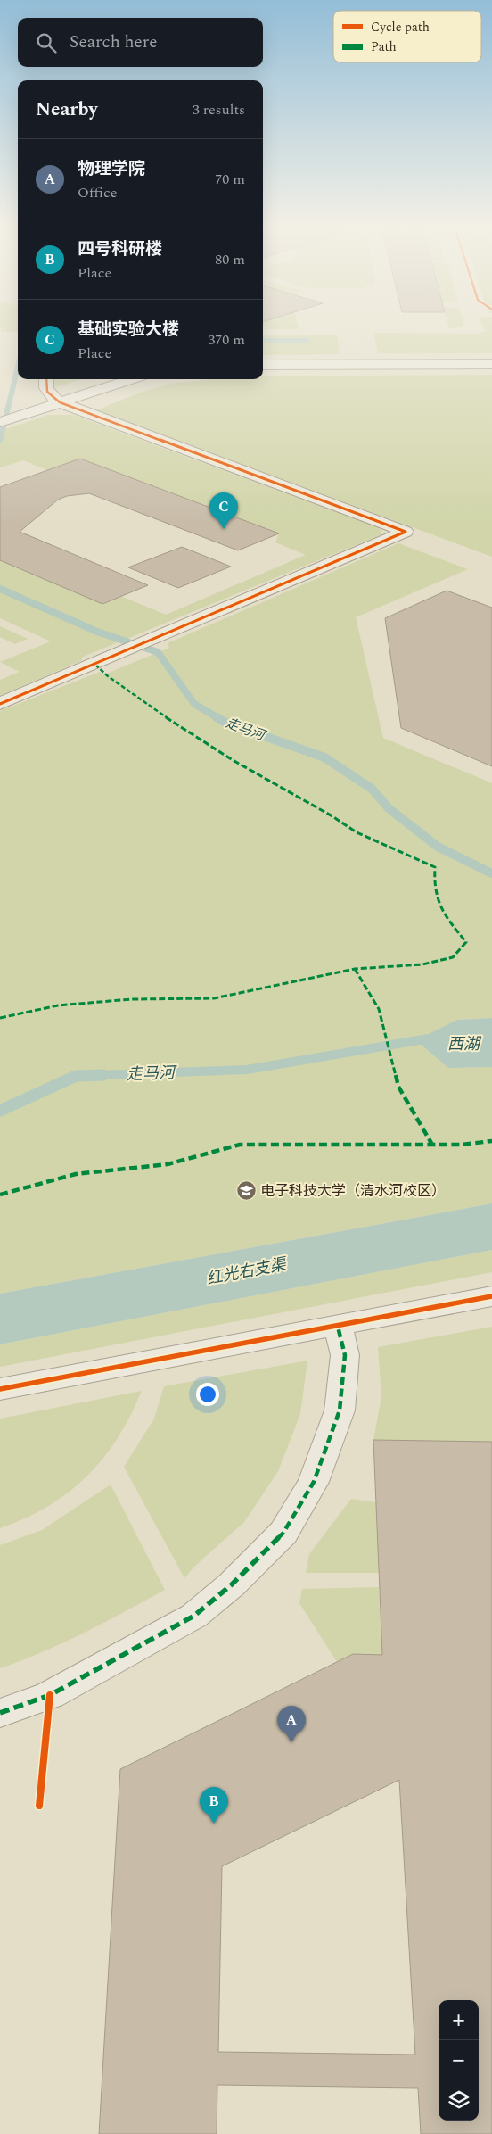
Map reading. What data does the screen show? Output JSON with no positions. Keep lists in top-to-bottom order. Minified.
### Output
{"water":["走马河","西湖","红光右支渠"],"places":{"school or university":["电子科技大学（清水河校区）"]},"legend":["Cycle path","Path"],"page":{"search":"Search here","heading":["Nearby","3 results"],"list":[{"mark":"A","name":"物理学院","note":"Office","value":"70 m"},{"mark":"B","name":"四号科研楼","note":"Place","value":"80 m"},{"mark":"C","name":"基础实验大楼","note":"Place","value":"370 m"}],"pins":["C","A","B"],"map_buttons":["+","−"]}}
